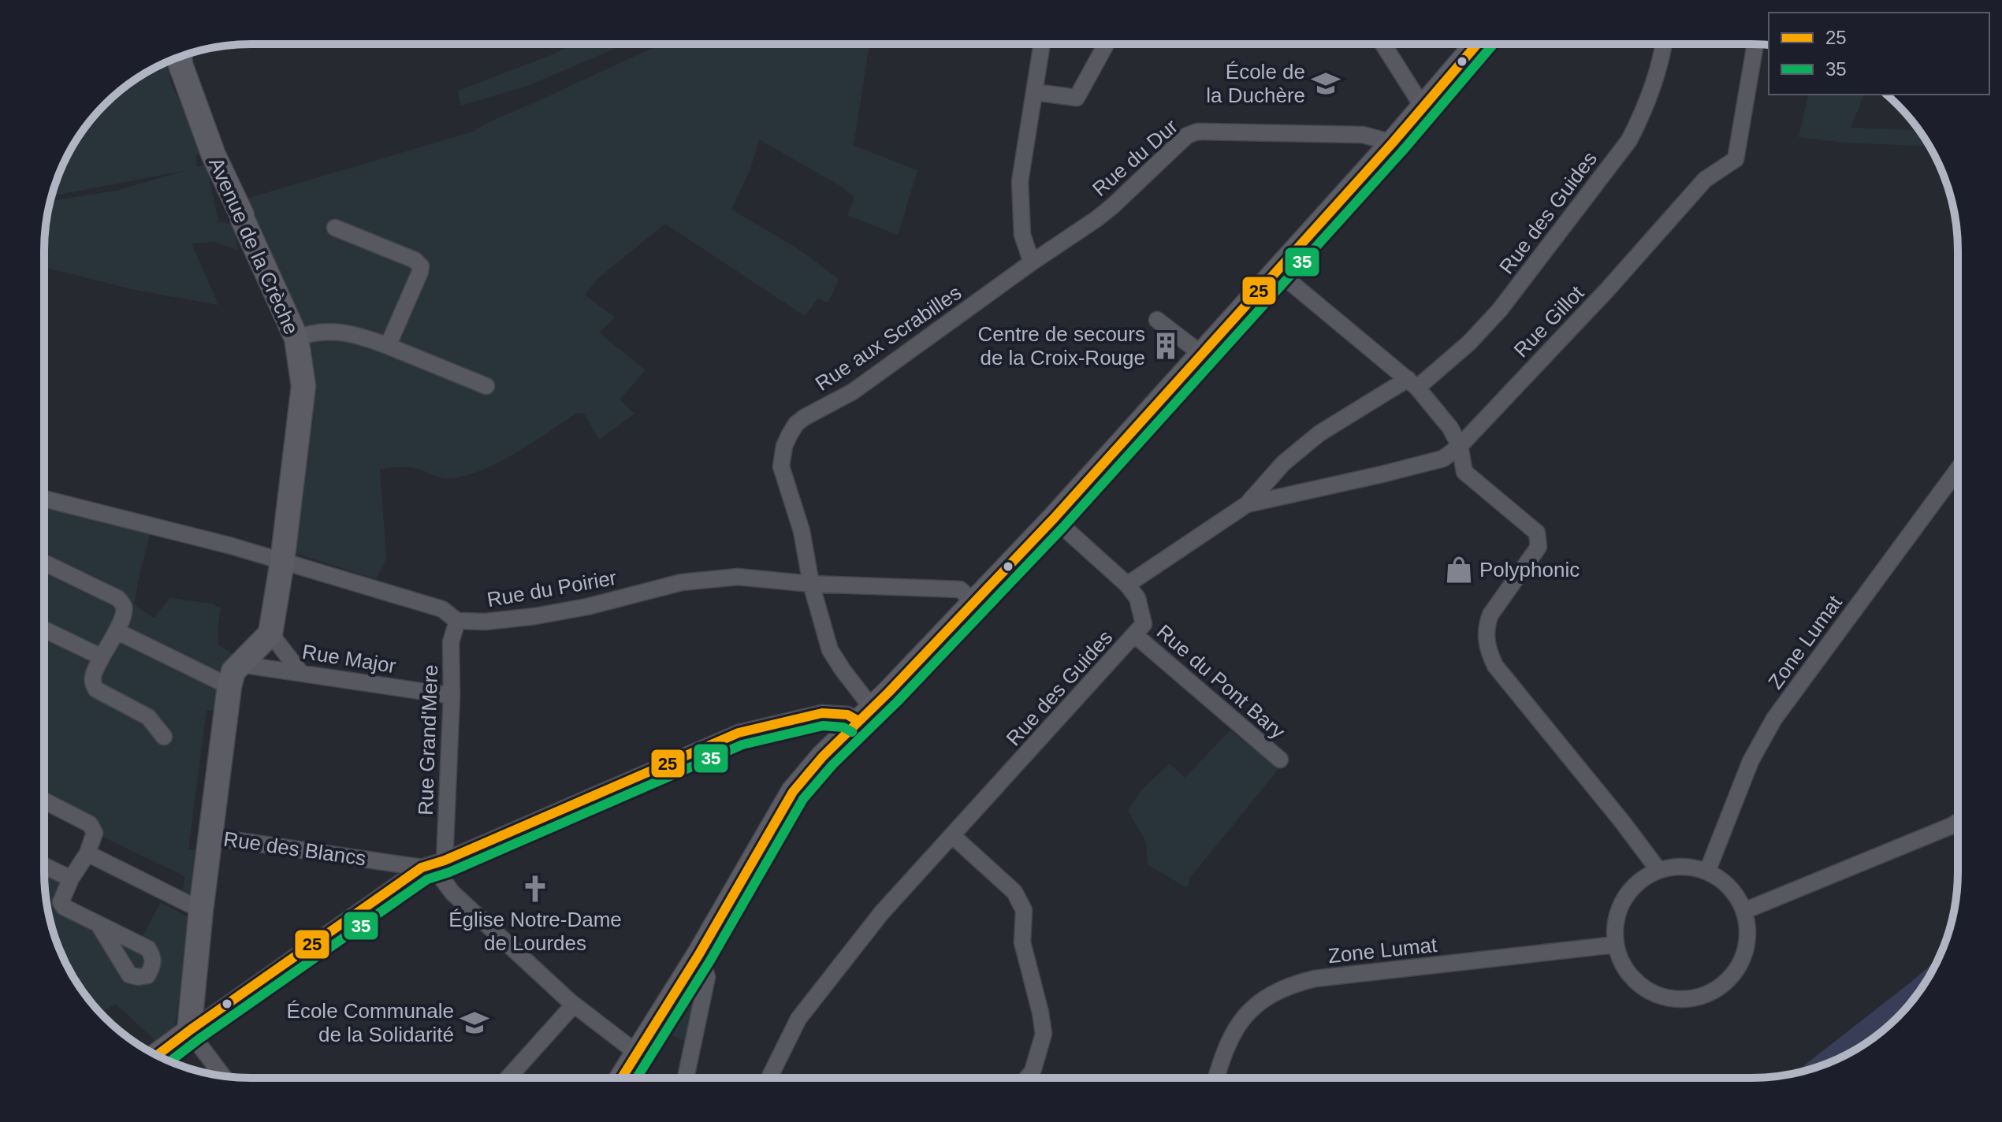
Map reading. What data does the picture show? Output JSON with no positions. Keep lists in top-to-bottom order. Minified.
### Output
{"streets":{"main road":["Avenue de la Crèche","Rue des Blancs"],"street":["Rue du Dur","Rue des Guides","Rue Gillot","Rue aux Scrabilles","Rue du Poirier","Zone Lumat","Rue Major","Rue du Pont Bary","Rue Grand'Mere"]},"crossings":[["Rue du Dur","Rue aux Scrabilles"],["Rue des Guides","Rue Gillot"],["Rue des Guides","Rue du Pont Bary"],["Avenue de la Crèche","Rue du Poirier"],["Rue aux Scrabilles","Rue du Poirier"],["Rue du Poirier","Rue Grand'Mere"],["Rue Major","Rue Grand'Mere"],["Rue Grand'Mere","Rue des Blancs"]],"places":{"school or university":["École de la Duchère","École Communale de la Solidarité"],"building":["Centre de secours de la Croix-Rouge"],"shop":["Polyphonic"],"church":["Église Notre-Dame de Lourdes"]},"lines":["transit line 25","transit line 35"],"legend":["25","35"]}
